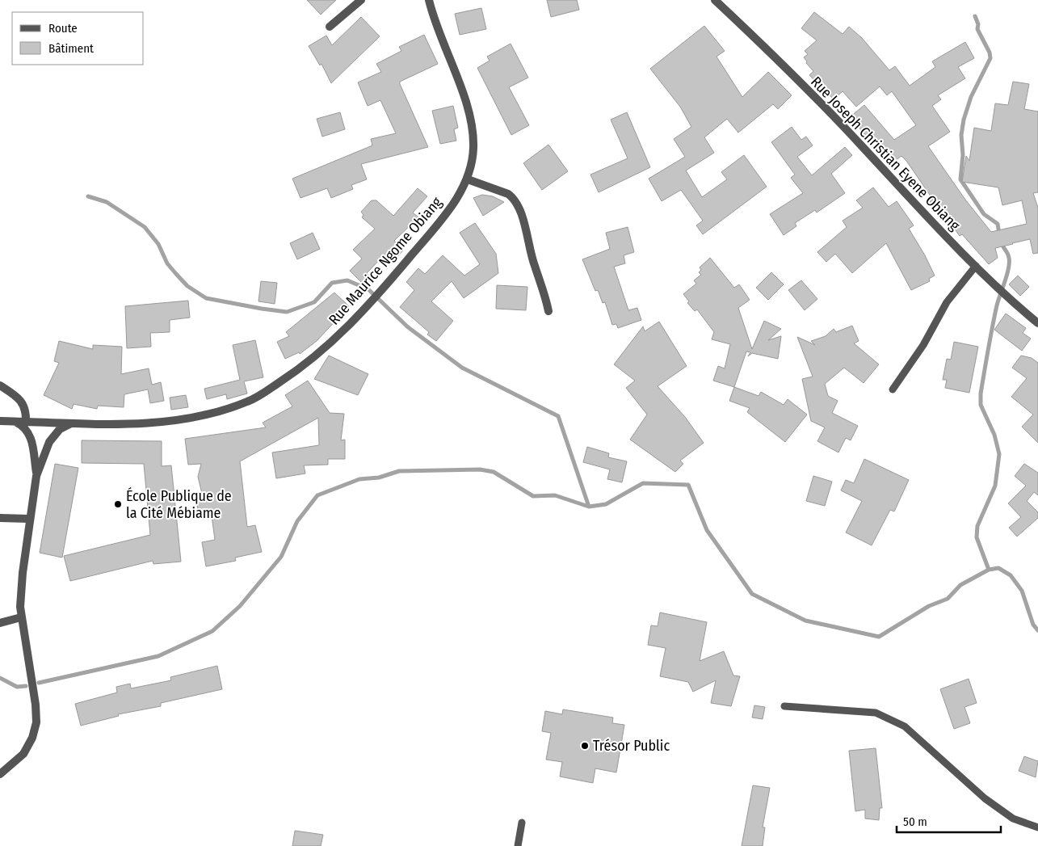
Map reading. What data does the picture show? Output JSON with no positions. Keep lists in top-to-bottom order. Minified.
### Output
{"streets":{"street":["Rue Joseph Christian Eyene Obiang","Rue Maurice Ngome Obiang"]},"places":["École Publique de la Cité Mébiame","Trésor Public"],"legend":["Route","Bâtiment"],"scale_bar":"50 m"}
